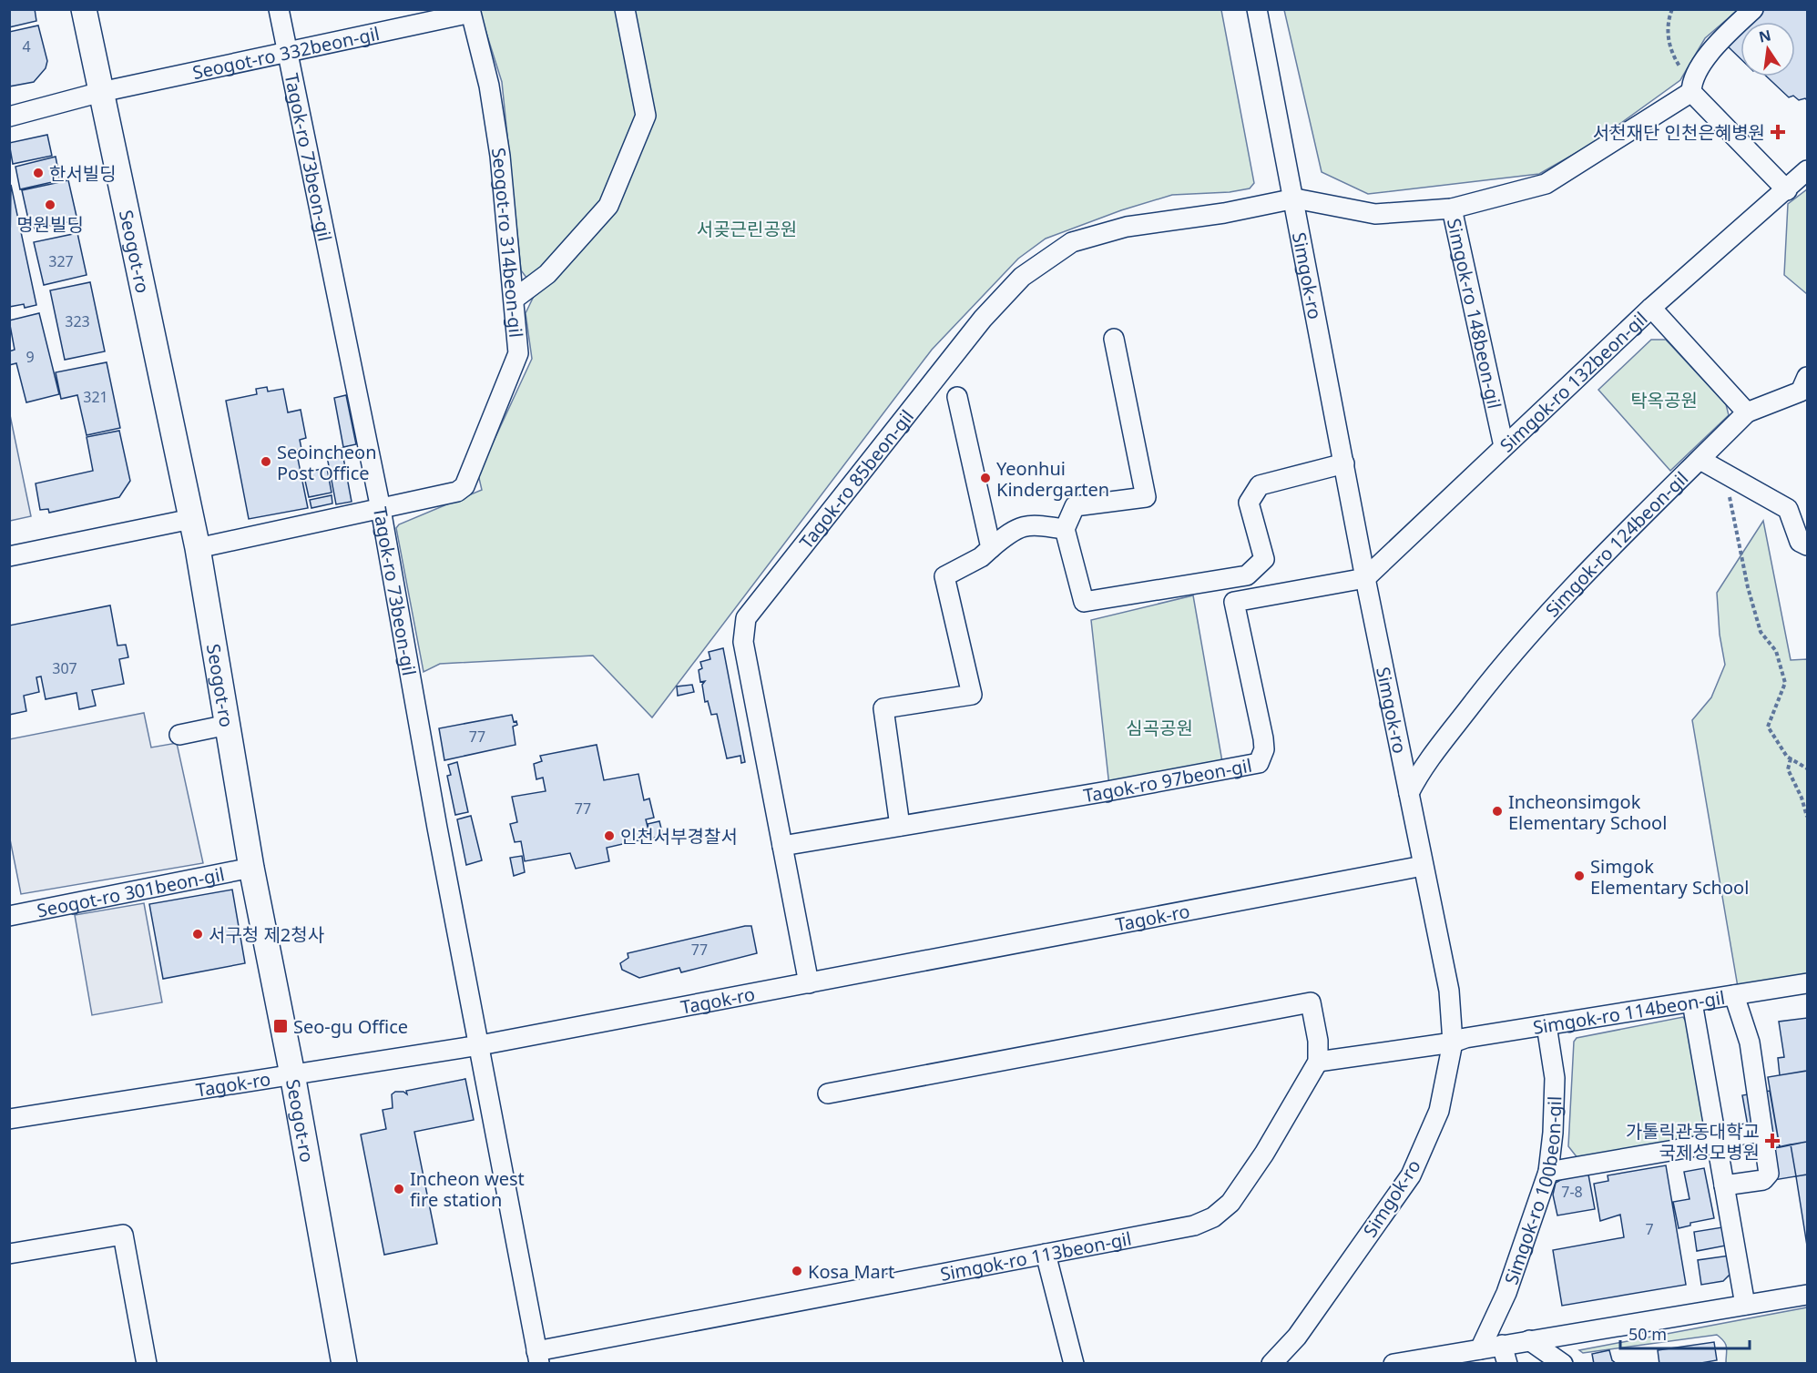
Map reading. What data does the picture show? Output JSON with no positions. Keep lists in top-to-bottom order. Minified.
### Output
{"streets":{"main road":["Seogot-ro"],"street":["Seogot-ro 332beon-gil","Tagok-ro 73beon-gil","Seogot-ro 314beon-gil","Simgok-ro","Simgok-ro 148beon-gil","Simgok-ro 132beon-gil","Tagok-ro 85beon-gil","Simgok-ro 124beon-gil","Tagok-ro 97beon-gil","Seogot-ro 301beon-gil","Tagok-ro","Simgok-ro 114beon-gil","Simgok-ro 100beon-gil","Simgok-ro 113beon-gil"]},"crossings":[["Seogot-ro 332beon-gil","Tagok-ro 73beon-gil"],["Seogot-ro 332beon-gil","Seogot-ro 314beon-gil"],["Seogot-ro 332beon-gil","Seogot-ro"],["Tagok-ro 73beon-gil","Seogot-ro 314beon-gil"],["Tagok-ro 73beon-gil","Tagok-ro"],["Tagok-ro 73beon-gil","Simgok-ro 113beon-gil"],["Seogot-ro 314beon-gil","Seogot-ro"],["Seogot-ro","Seogot-ro 301beon-gil"],["Seogot-ro","Tagok-ro"],["Simgok-ro","Simgok-ro 148beon-gil"],["Simgok-ro","Simgok-ro 132beon-gil"],["Simgok-ro","Tagok-ro 85beon-gil"],["Simgok-ro","Simgok-ro 124beon-gil"],["Simgok-ro","Tagok-ro 97beon-gil"],["Simgok-ro","Tagok-ro"],["Simgok-ro","Simgok-ro 114beon-gil"],["Simgok-ro 148beon-gil","Simgok-ro 132beon-gil"],["Simgok-ro 148beon-gil","Tagok-ro 85beon-gil"],["Simgok-ro 132beon-gil","Tagok-ro 97beon-gil"],["Tagok-ro 85beon-gil","Tagok-ro 97beon-gil"],["Tagok-ro 85beon-gil","Tagok-ro"],["Simgok-ro 114beon-gil","Simgok-ro 100beon-gil"]],"parks":["서곶근린공원","탁옥공원","심곡공원"],"places":{"health":["서천재단 인천은혜병원","가톨릭관동대학교 국제성모병원"],"other":["한서빌딩","명원빌딩","Seoincheon Post Office","Yeonhui Kindergarten","Incheonsimgok Elementary School","인천서부경찰서","Simgok Elementary School","서구청 제2청사","Incheon west fire station","Kosa Mart"],"transit":["Seo-gu Office"]},"house_numbers":["4","327","323","9","321","307","77","77","77","7-8","7"],"scale_bar":"50 m","north":"top"}
